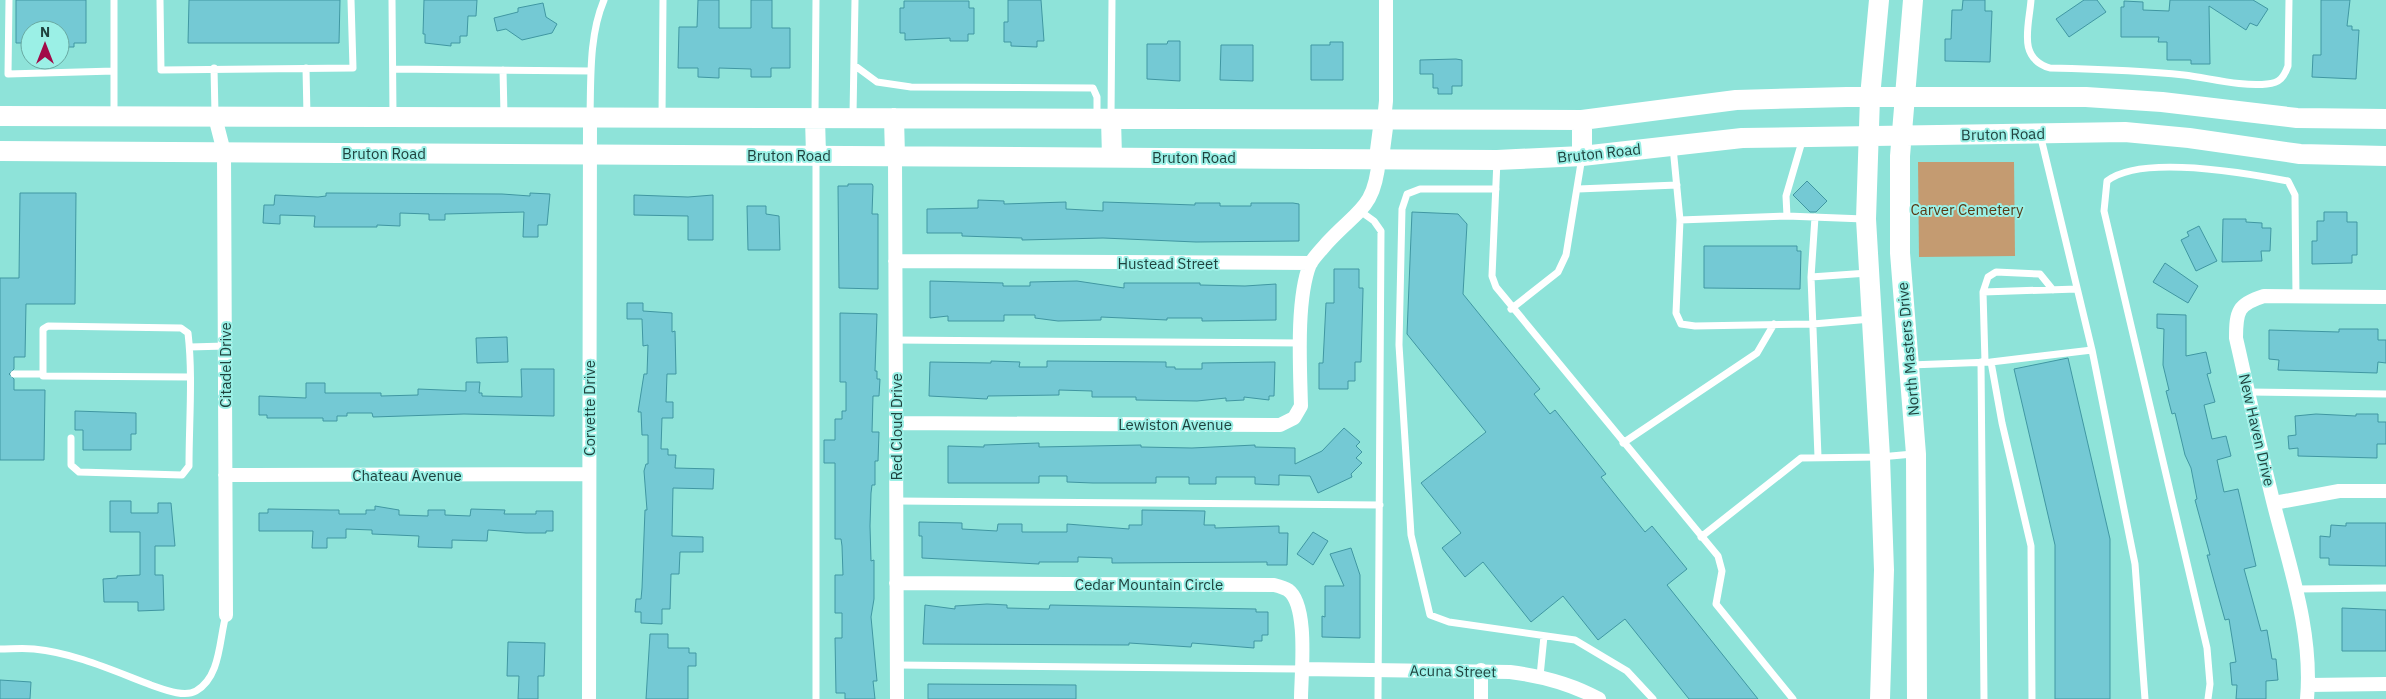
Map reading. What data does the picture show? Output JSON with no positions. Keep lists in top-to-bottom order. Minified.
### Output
{"streets":{"main road":["Bruton Road","North Masters Drive"],"street":["Hustead Street","Citadel Drive","Corvette Drive","Lewiston Avenue","Red Cloud Drive","New Haven Drive","Chateau Avenue","Cedar Mountain Circle","Acuna Street"]},"crossings":[["Bruton Road","North Masters Drive"],["Bruton Road","Citadel Drive"],["Bruton Road","Corvette Drive"],["Bruton Road","Red Cloud Drive"],["Hustead Street","Lewiston Avenue"],["Hustead Street","Red Cloud Drive"],["Citadel Drive","Chateau Avenue"],["Corvette Drive","Chateau Avenue"],["Lewiston Avenue","Red Cloud Drive"],["Red Cloud Drive","Cedar Mountain Circle"],["Cedar Mountain Circle","Acuna Street"]],"parks":["Carver Cemetery"],"north":"top"}
